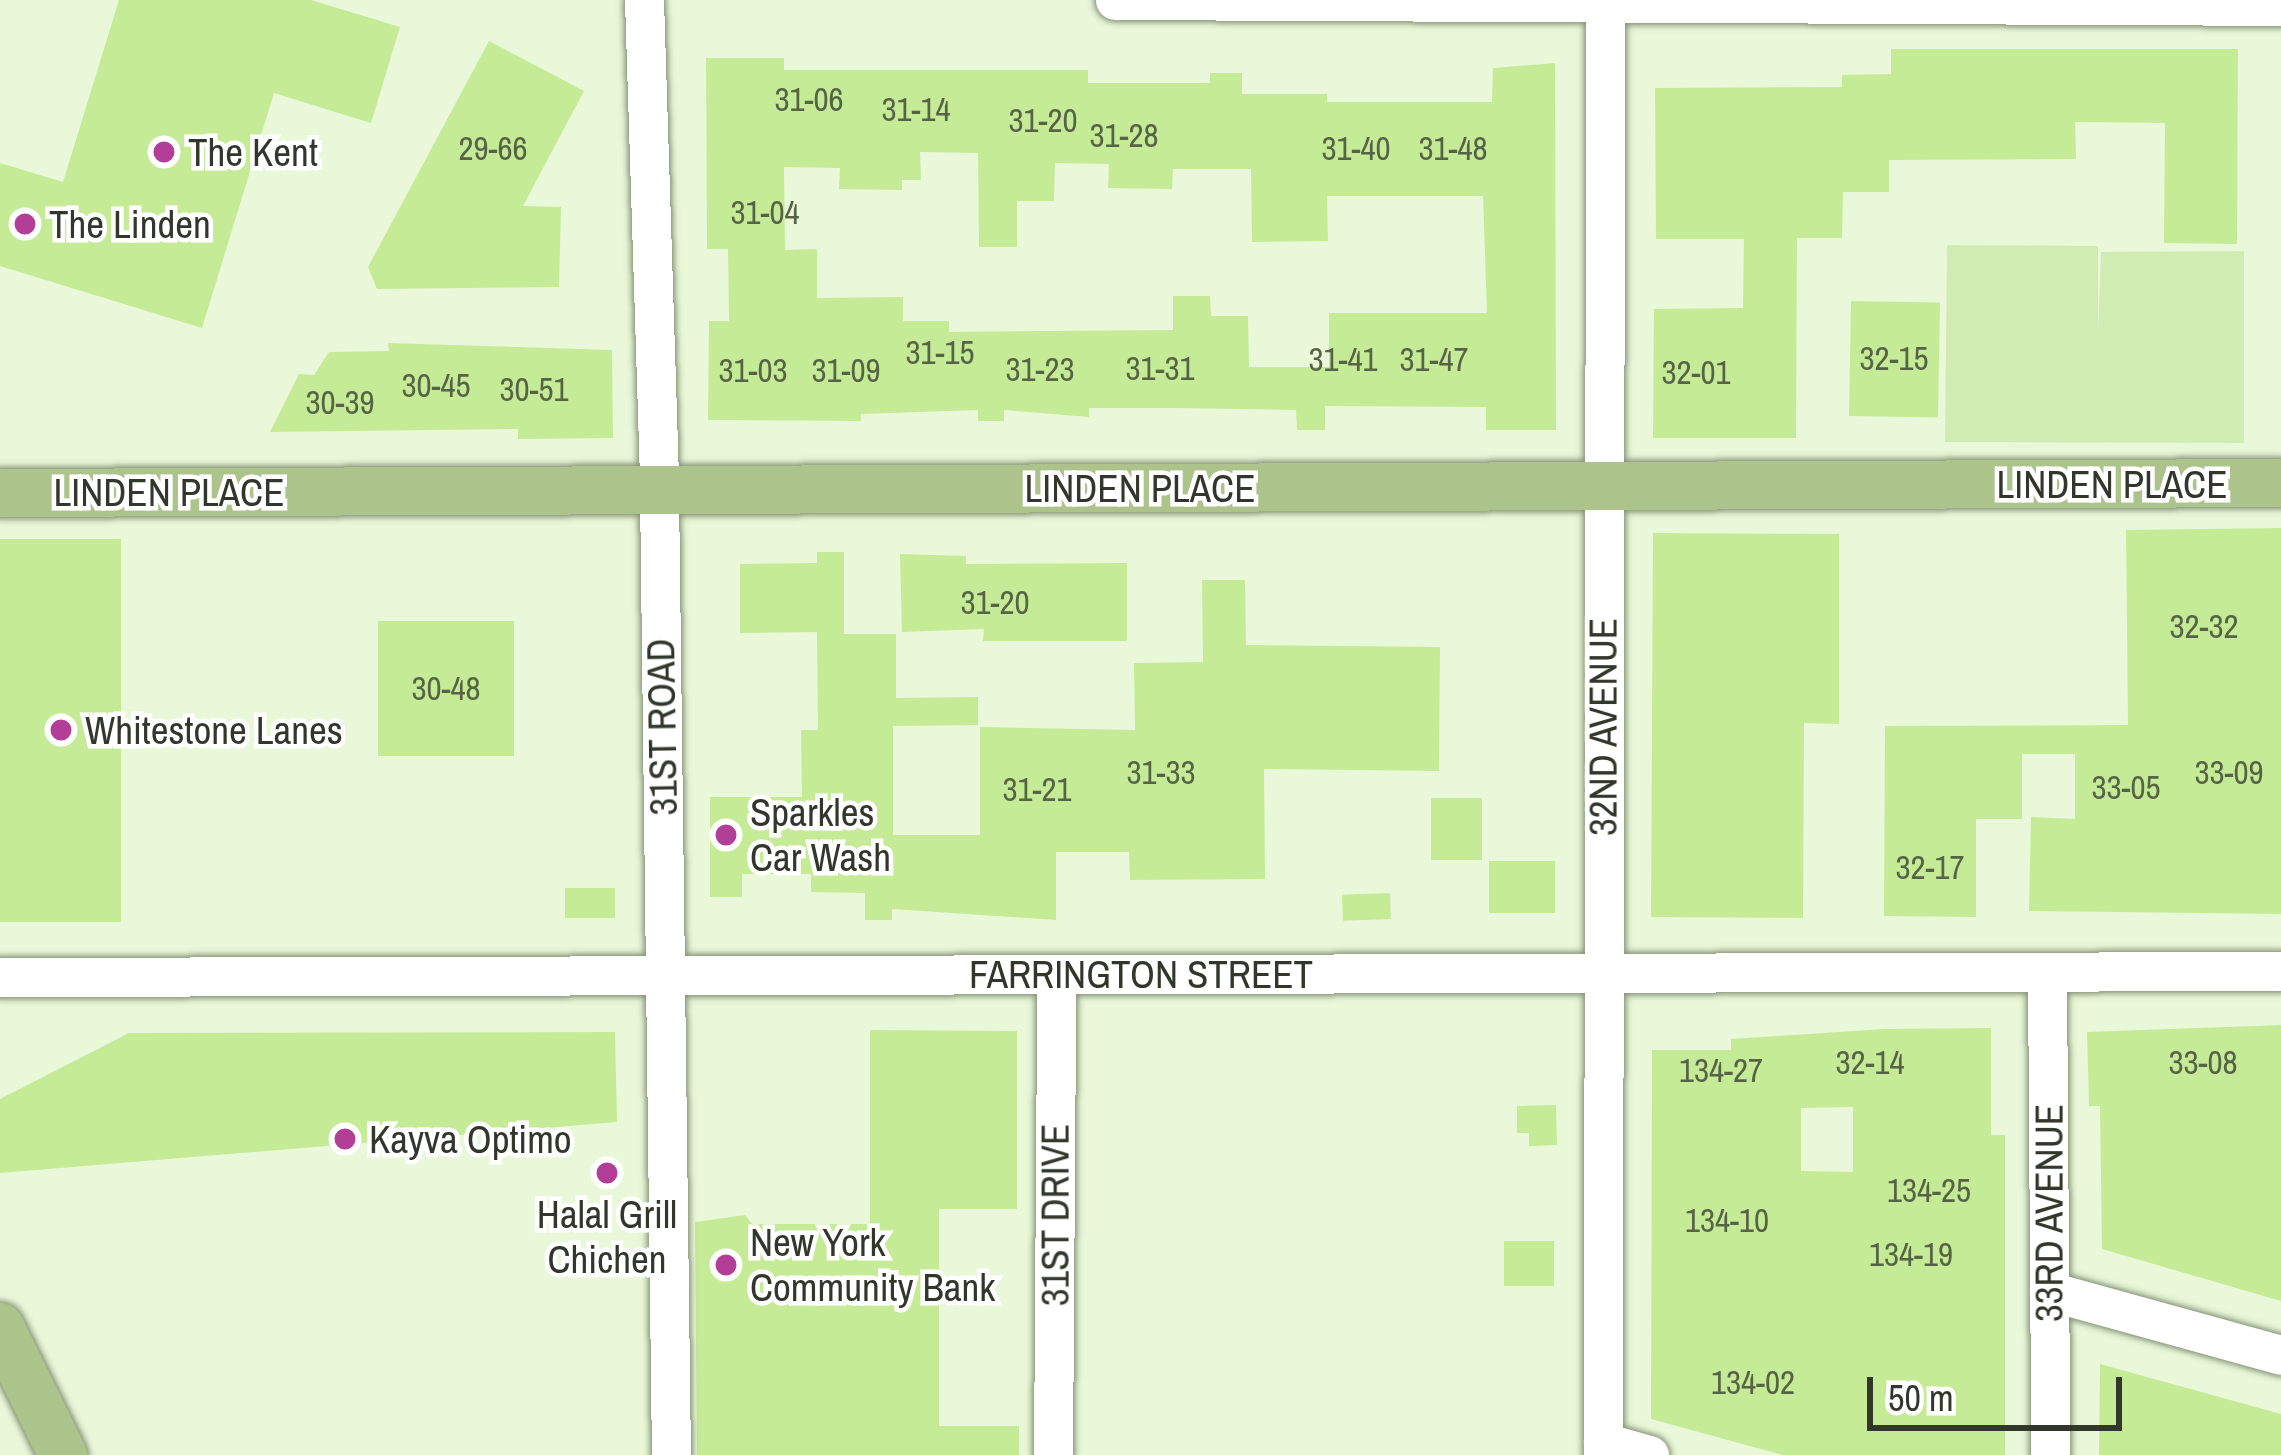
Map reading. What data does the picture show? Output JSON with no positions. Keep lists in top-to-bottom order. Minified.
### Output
{"streets":{"main road":["LINDEN PLACE"],"street":["31ST ROAD","32ND AVENUE","FARRINGTON STREET","33RD AVENUE","31ST DRIVE"]},"crossings":[["LINDEN PLACE","31ST ROAD"],["LINDEN PLACE","32ND AVENUE"],["31ST ROAD","FARRINGTON STREET"],["32ND AVENUE","FARRINGTON STREET"],["FARRINGTON STREET","33RD AVENUE"],["FARRINGTON STREET","31ST DRIVE"]],"places":["The Kent","The Linden","Whitestone Lanes","Sparkles Car Wash","Kayva Optimo","Halal Grill Chichen","New York Community Bank"],"house_numbers":["31-06","31-14","31-20","31-28","29-66","31-40","31-48","31-04","31-15","32-15","31-41","31-47","31-31","31-23","31-03","31-09","32-01","30-45","30-51","30-39","31-20","32-32","30-48","31-33","33-09","33-05","31-21","32-17","32-14","33-08","134-27","134-25","134-10","134-19","134-02"],"scale_bar":"50 m"}
